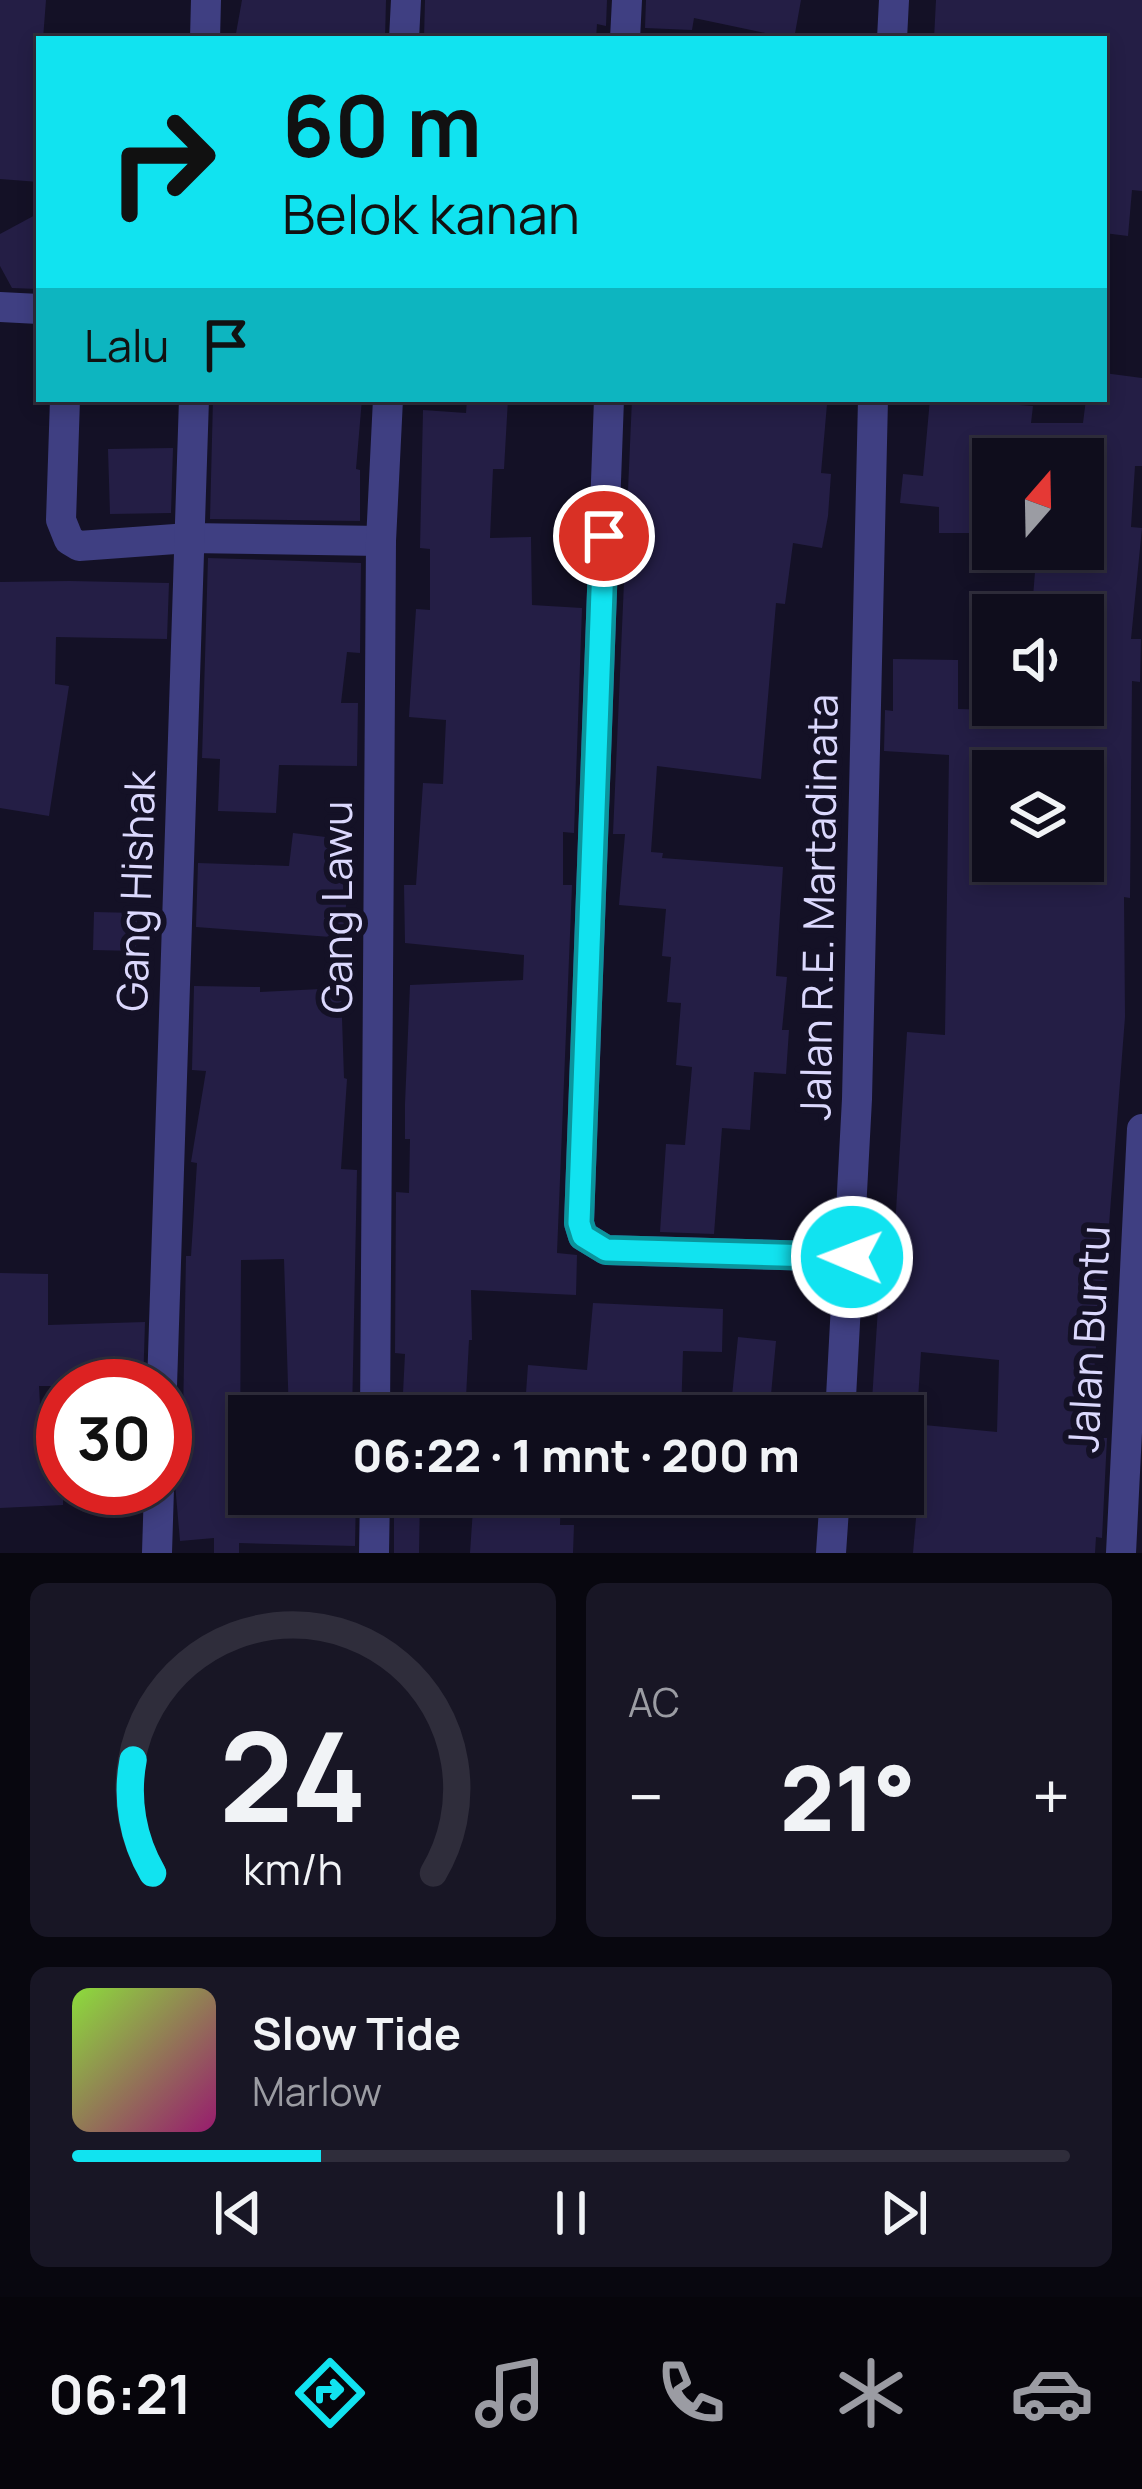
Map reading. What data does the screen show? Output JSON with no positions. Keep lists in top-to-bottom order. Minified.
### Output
{"streets":{"street":["Gang Hishak","Gang Lawu","Jalan R.E. Martadinata","Jalan Buntu"]},"north":"top","page":{"turn":["60 m","Belok kanan"],"then":"Lalu","limit":"30","trip":"06:22 · 1 mnt · 200 m","tile":"AC","heat":["−","21°","+"],"song":["Slow Tide","Marlow"],"tabs":"06:21","gauge":["24","km/h"]}}
